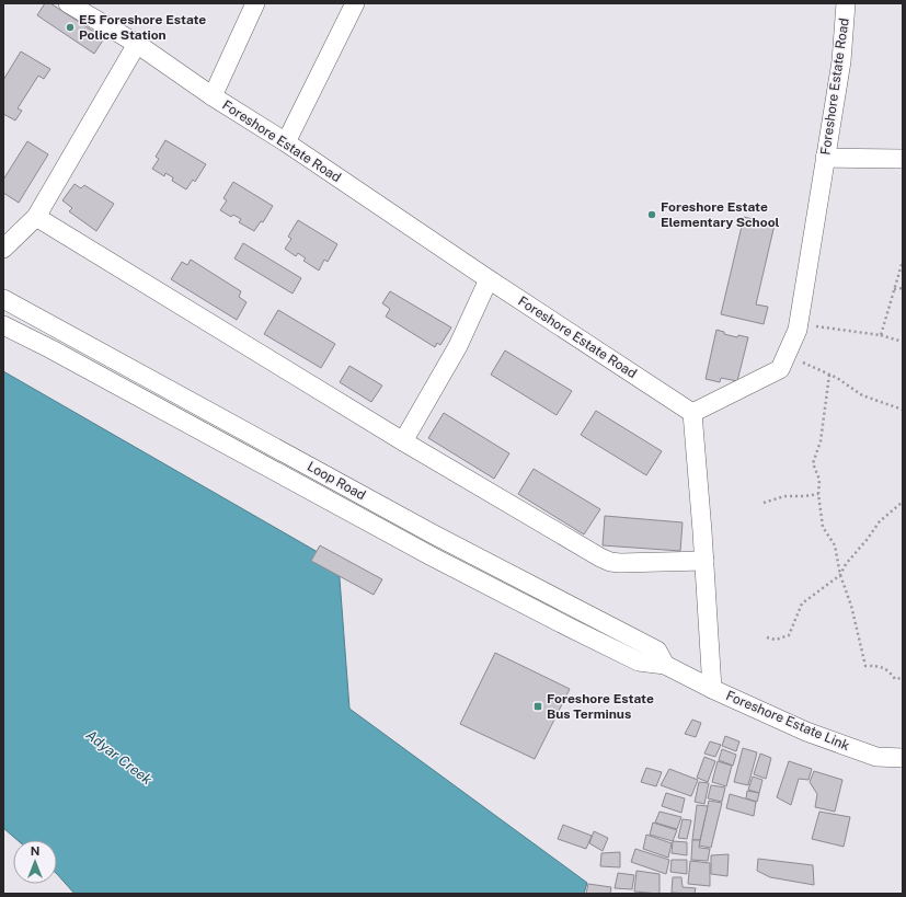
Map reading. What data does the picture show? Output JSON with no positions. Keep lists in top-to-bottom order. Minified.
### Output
{"streets":{"street":["Foreshore Estate Road","Loop Road","Foreshore Estate Link"]},"crossings":[["Loop Road","Foreshore Estate Link"]],"water":["Adyar Creek"],"places":{"other":["E5 Foreshore Estate Police Station","Foreshore Estate Elementary School"],"transit":["Foreshore Estate Bus Terminus"]},"north":"top"}
